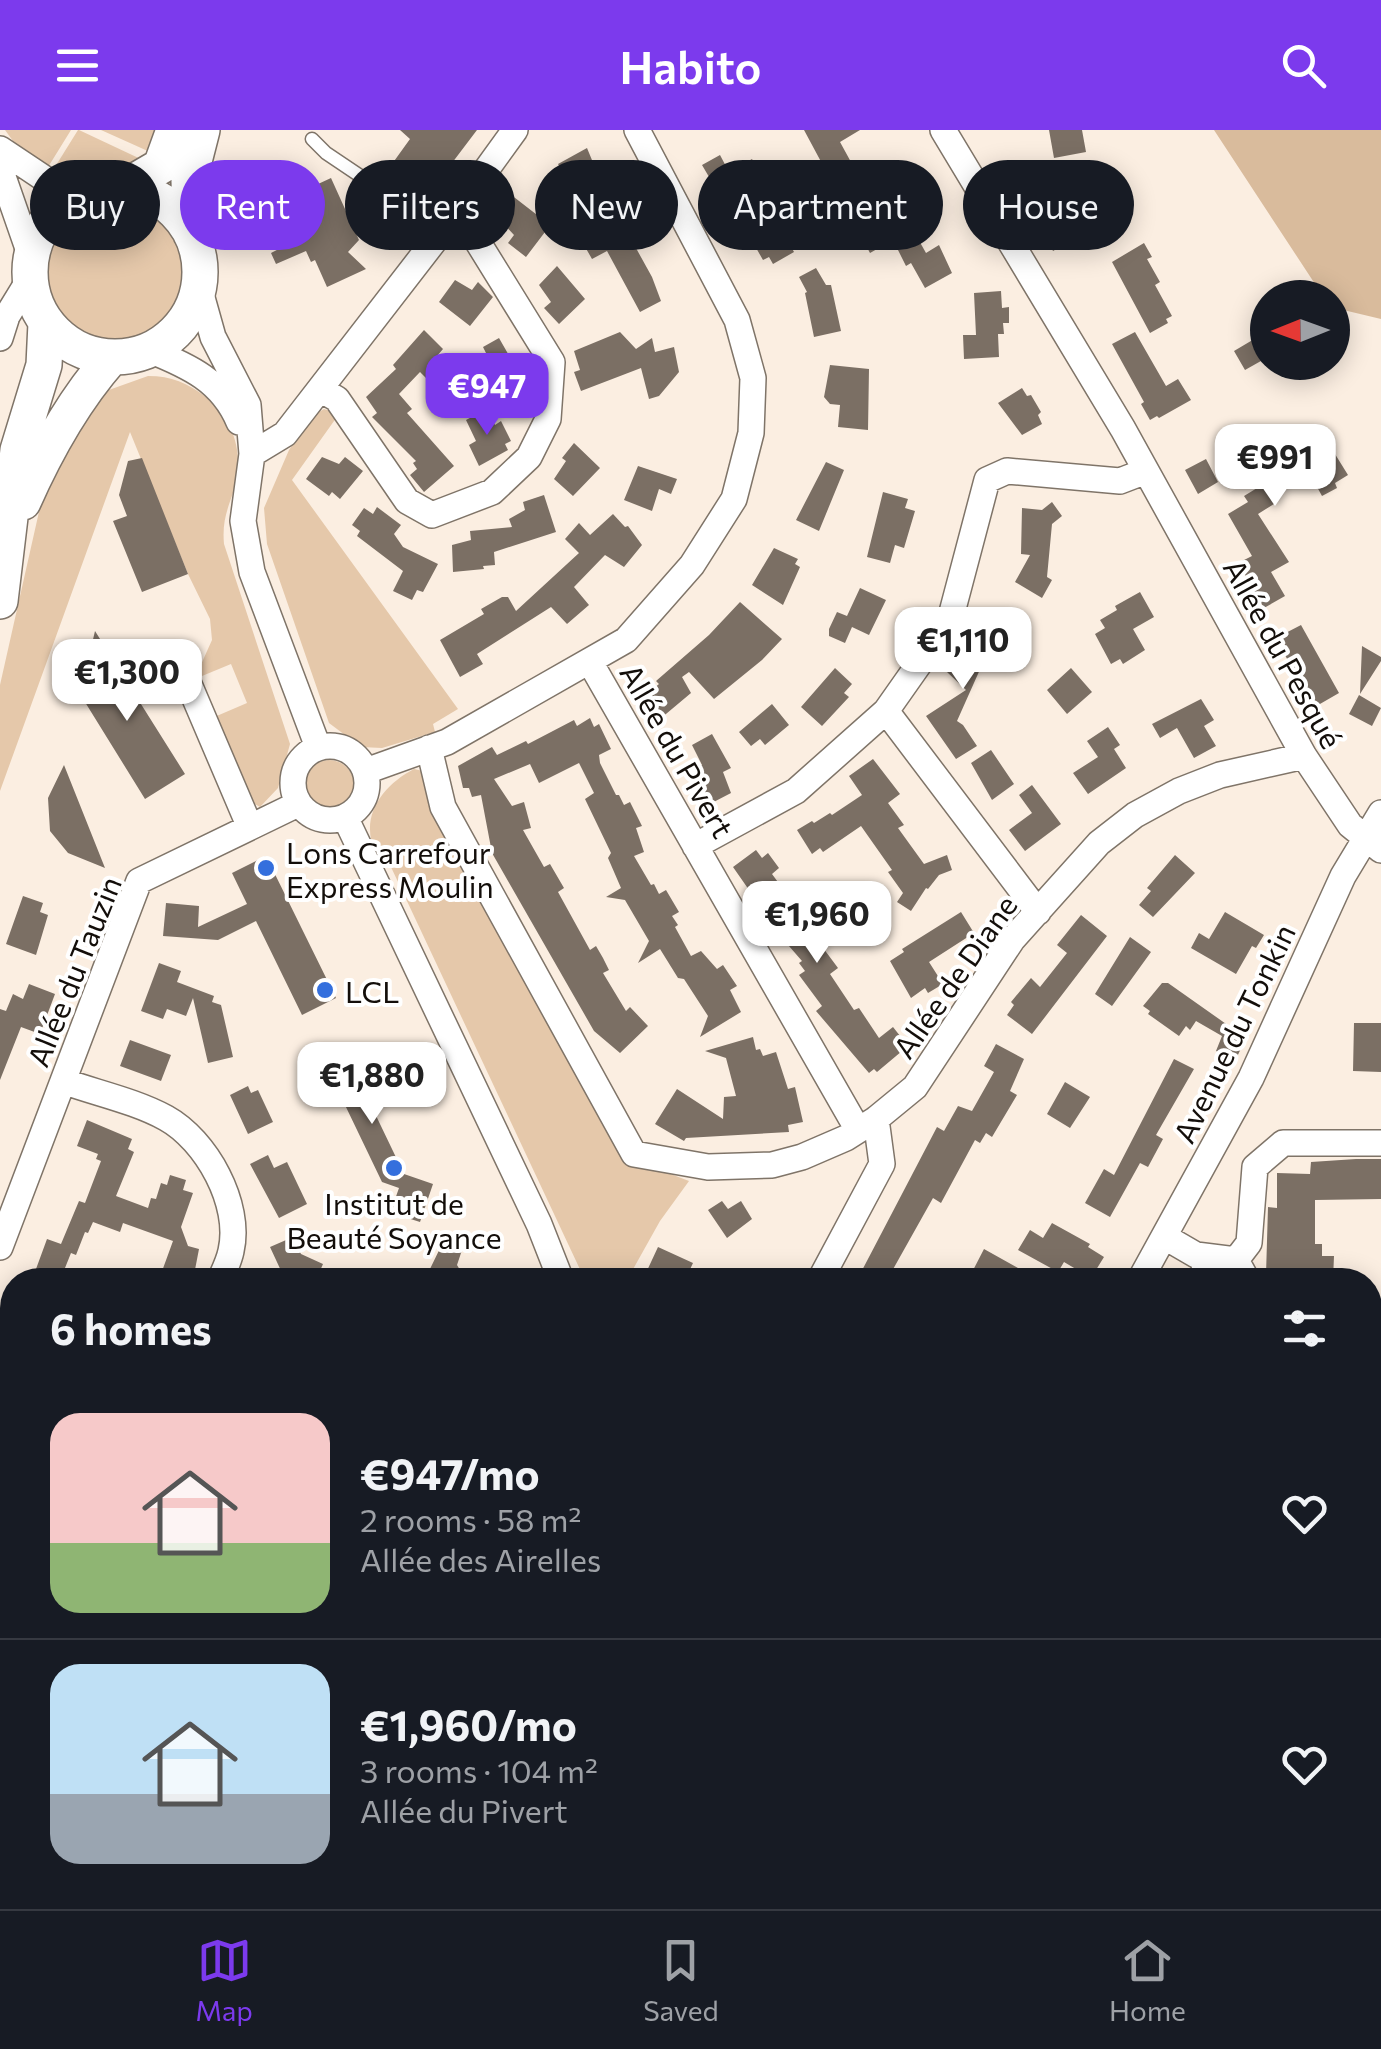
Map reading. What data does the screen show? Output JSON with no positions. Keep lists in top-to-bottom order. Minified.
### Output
{"streets":{"street":["Allée du Pesqué","Allée du Pivert","Allée du Tauzin","Allée de Diane","Avenue du Tonkin"]},"crossings":[["Allée du Pesqué","Allée de Diane"],["Allée du Pesqué","Avenue du Tonkin"],["Allée du Pivert","Allée de Diane"]],"places":["Lons Carrefour Express Moulin","LCL","Institut de Beauté Soyance"],"north":"left","page":{"header":"Habito","chip":["Buy","Rent","Filters","New","Apartment","House"],"price":["€947","€991","€1,110","€1,300","€1,960","€1,880"],"heading":"6 homes","list":[{"name":"€947/mo","note":"2 rooms · 58 m² · Allée des Airelles"},{"name":"€1,960/mo","note":"3 rooms · 104 m² · Allée du Pivert"}],"tabs":["Map","Saved","Home"]}}
